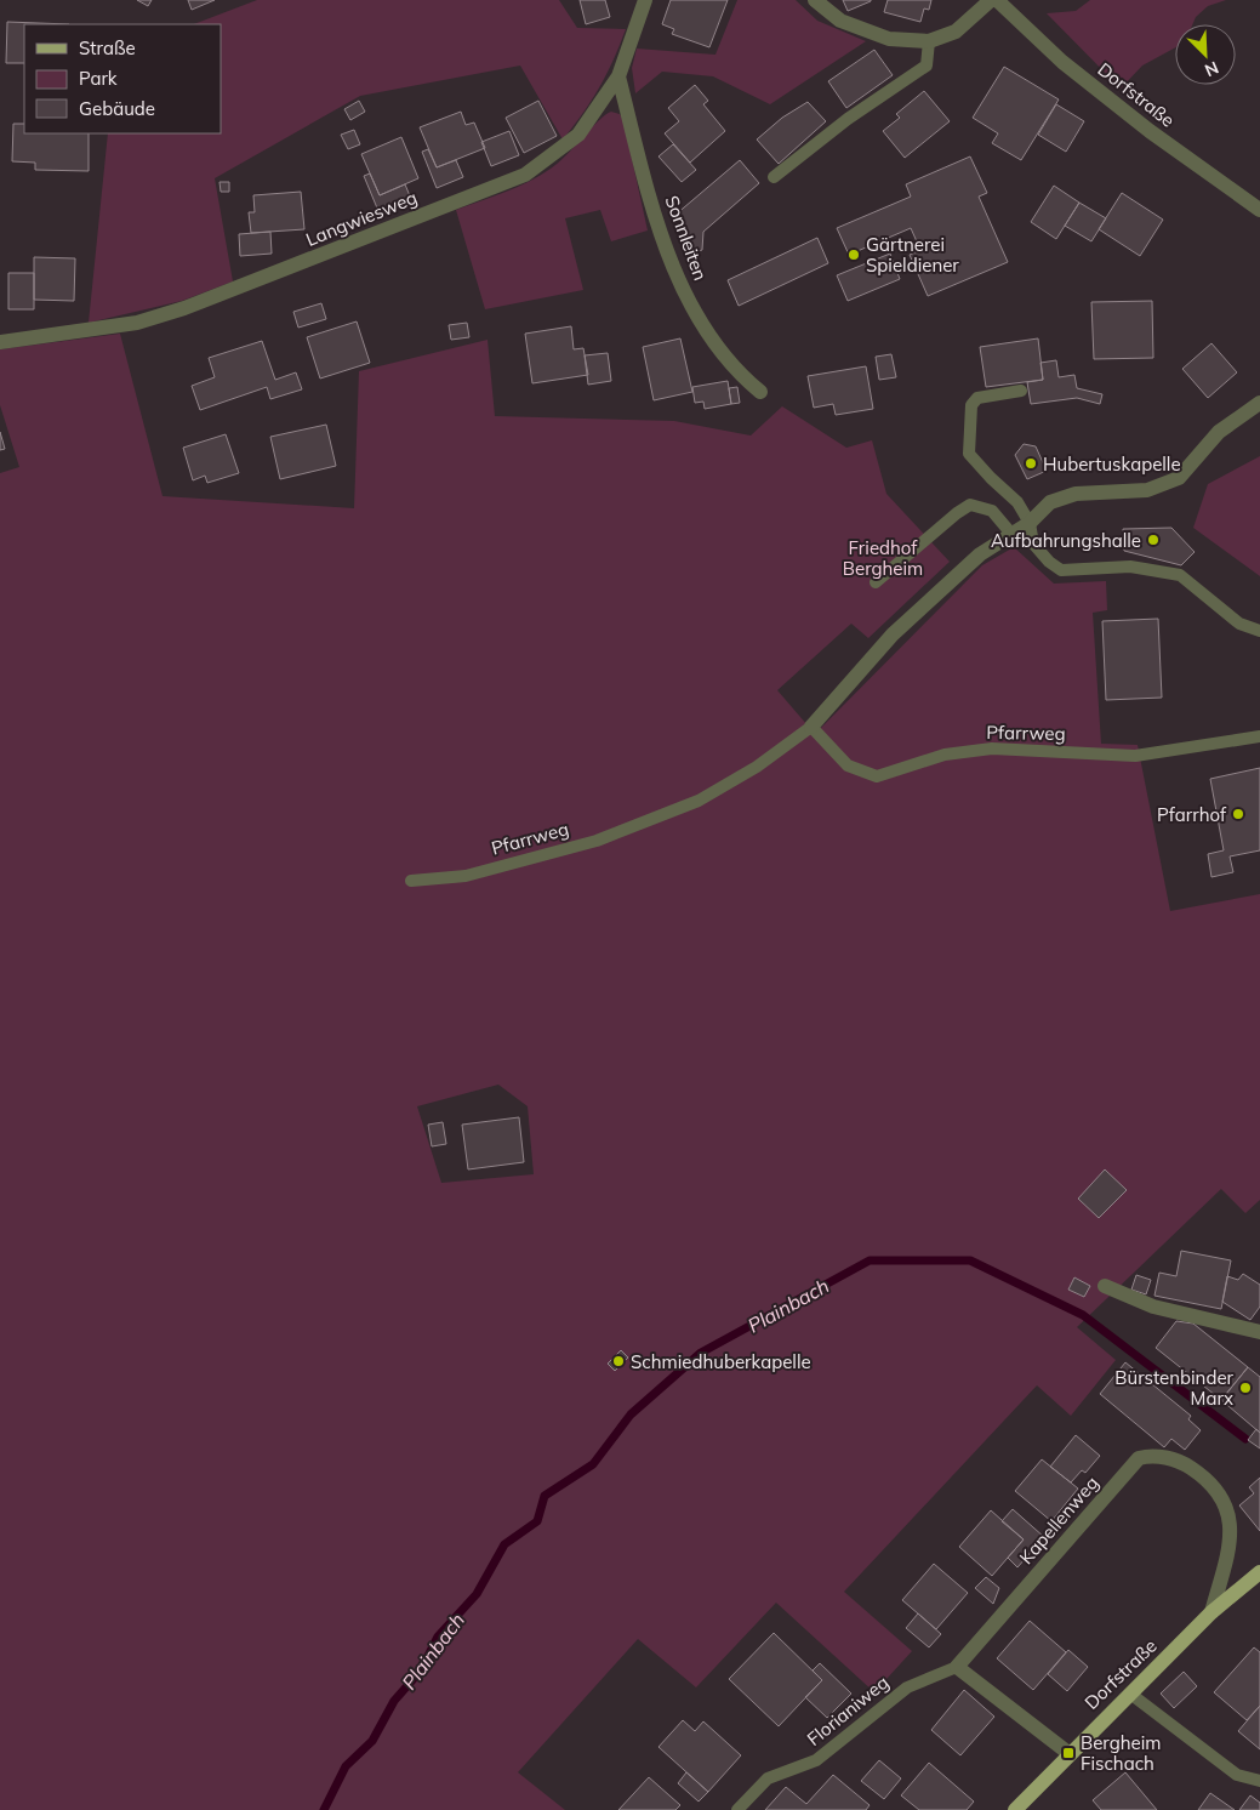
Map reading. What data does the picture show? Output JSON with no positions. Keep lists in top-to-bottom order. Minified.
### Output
{"streets":{"main road":["Dorfstraße"],"street":["Langwiesweg","Sonnleiten","Pfarrweg","Kapellenweg"],"lane":["Florianiweg"]},"crossings":[["Dorfstraße","Kapellenweg"],["Langwiesweg","Sonnleiten"],["Kapellenweg","Florianiweg"]],"water":["Plainbach"],"parks":["Friedhof Bergheim"],"places":{"other":["Gärtnerei Spieldiener","Hubertuskapelle","Aufbahrungshalle","Pfarrhof","Schmiedhuberkapelle","Bürstenbinder Marx"],"transit":["Bergheim Fischach"]},"legend":["Straße","Park","Gebäude"],"north":"bottom right"}
